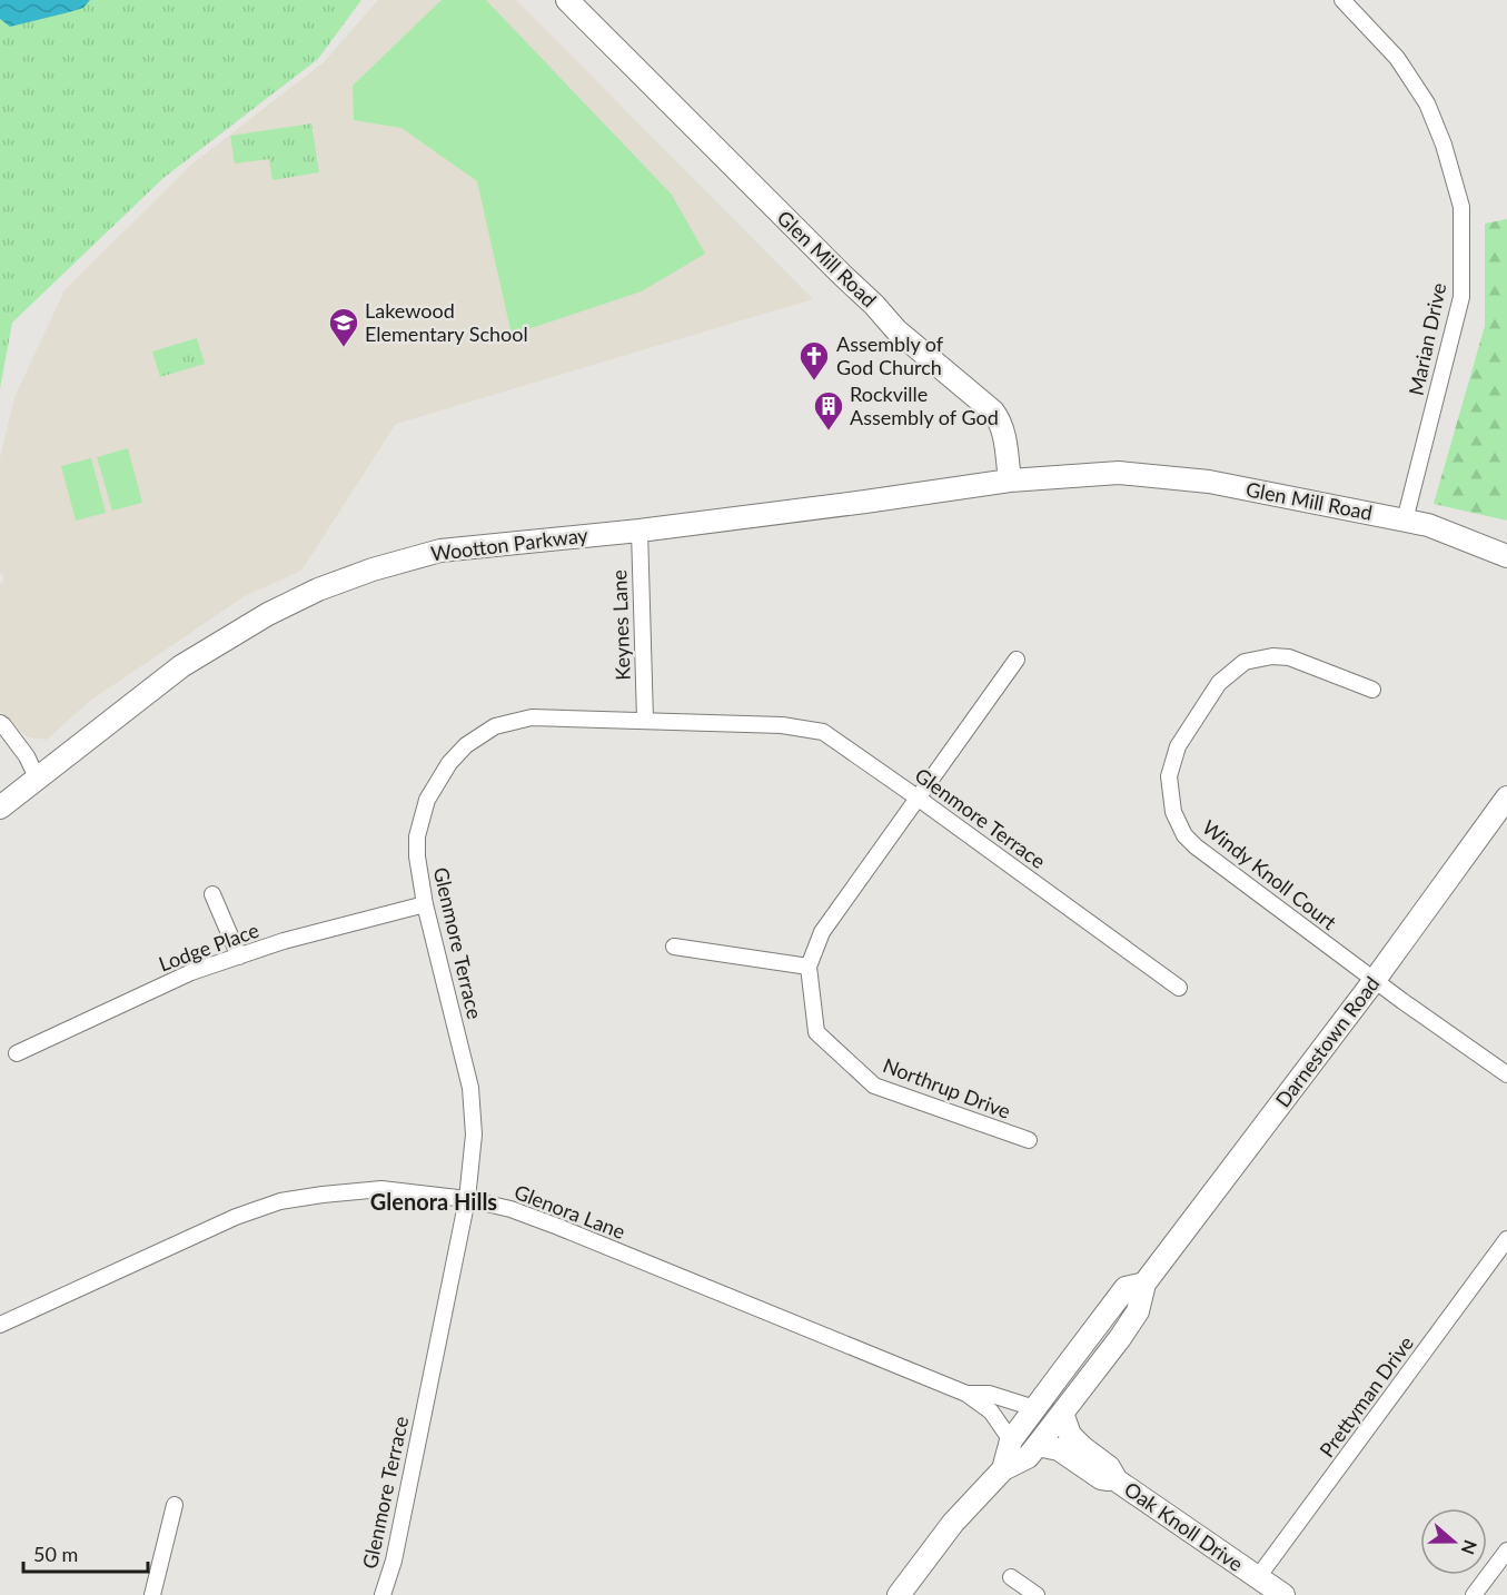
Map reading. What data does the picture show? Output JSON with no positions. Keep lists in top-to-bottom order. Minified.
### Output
{"streets":{"main road":["Glen Mill Road","Wootton Parkway","Darnestown Road","Oak Knoll Drive"],"street":["Marian Drive","Keynes Lane","Glenmore Terrace","Windy Knoll Court","Lodge Place","Northrup Drive","Glenora Lane","Prettyman Drive"]},"crossings":[["Glen Mill Road","Marian Drive"],["Glen Mill Road","Wootton Parkway"],["Wootton Parkway","Keynes Lane"],["Keynes Lane","Glenmore Terrace"],["Glenmore Terrace","Lodge Place"],["Glenmore Terrace","Northrup Drive"],["Glenmore Terrace","Glenora Lane"],["Windy Knoll Court","Darnestown Road"],["Darnestown Road","Glenora Lane"],["Darnestown Road","Oak Knoll Drive"],["Prettyman Drive","Oak Knoll Drive"]],"districts":["Glenora Hills"],"places":{"school or university":["Lakewood Elementary School"],"church":["Assembly of God Church"],"building":["Rockville Assembly of God"]},"scale_bar":"50 m","north":"right"}
